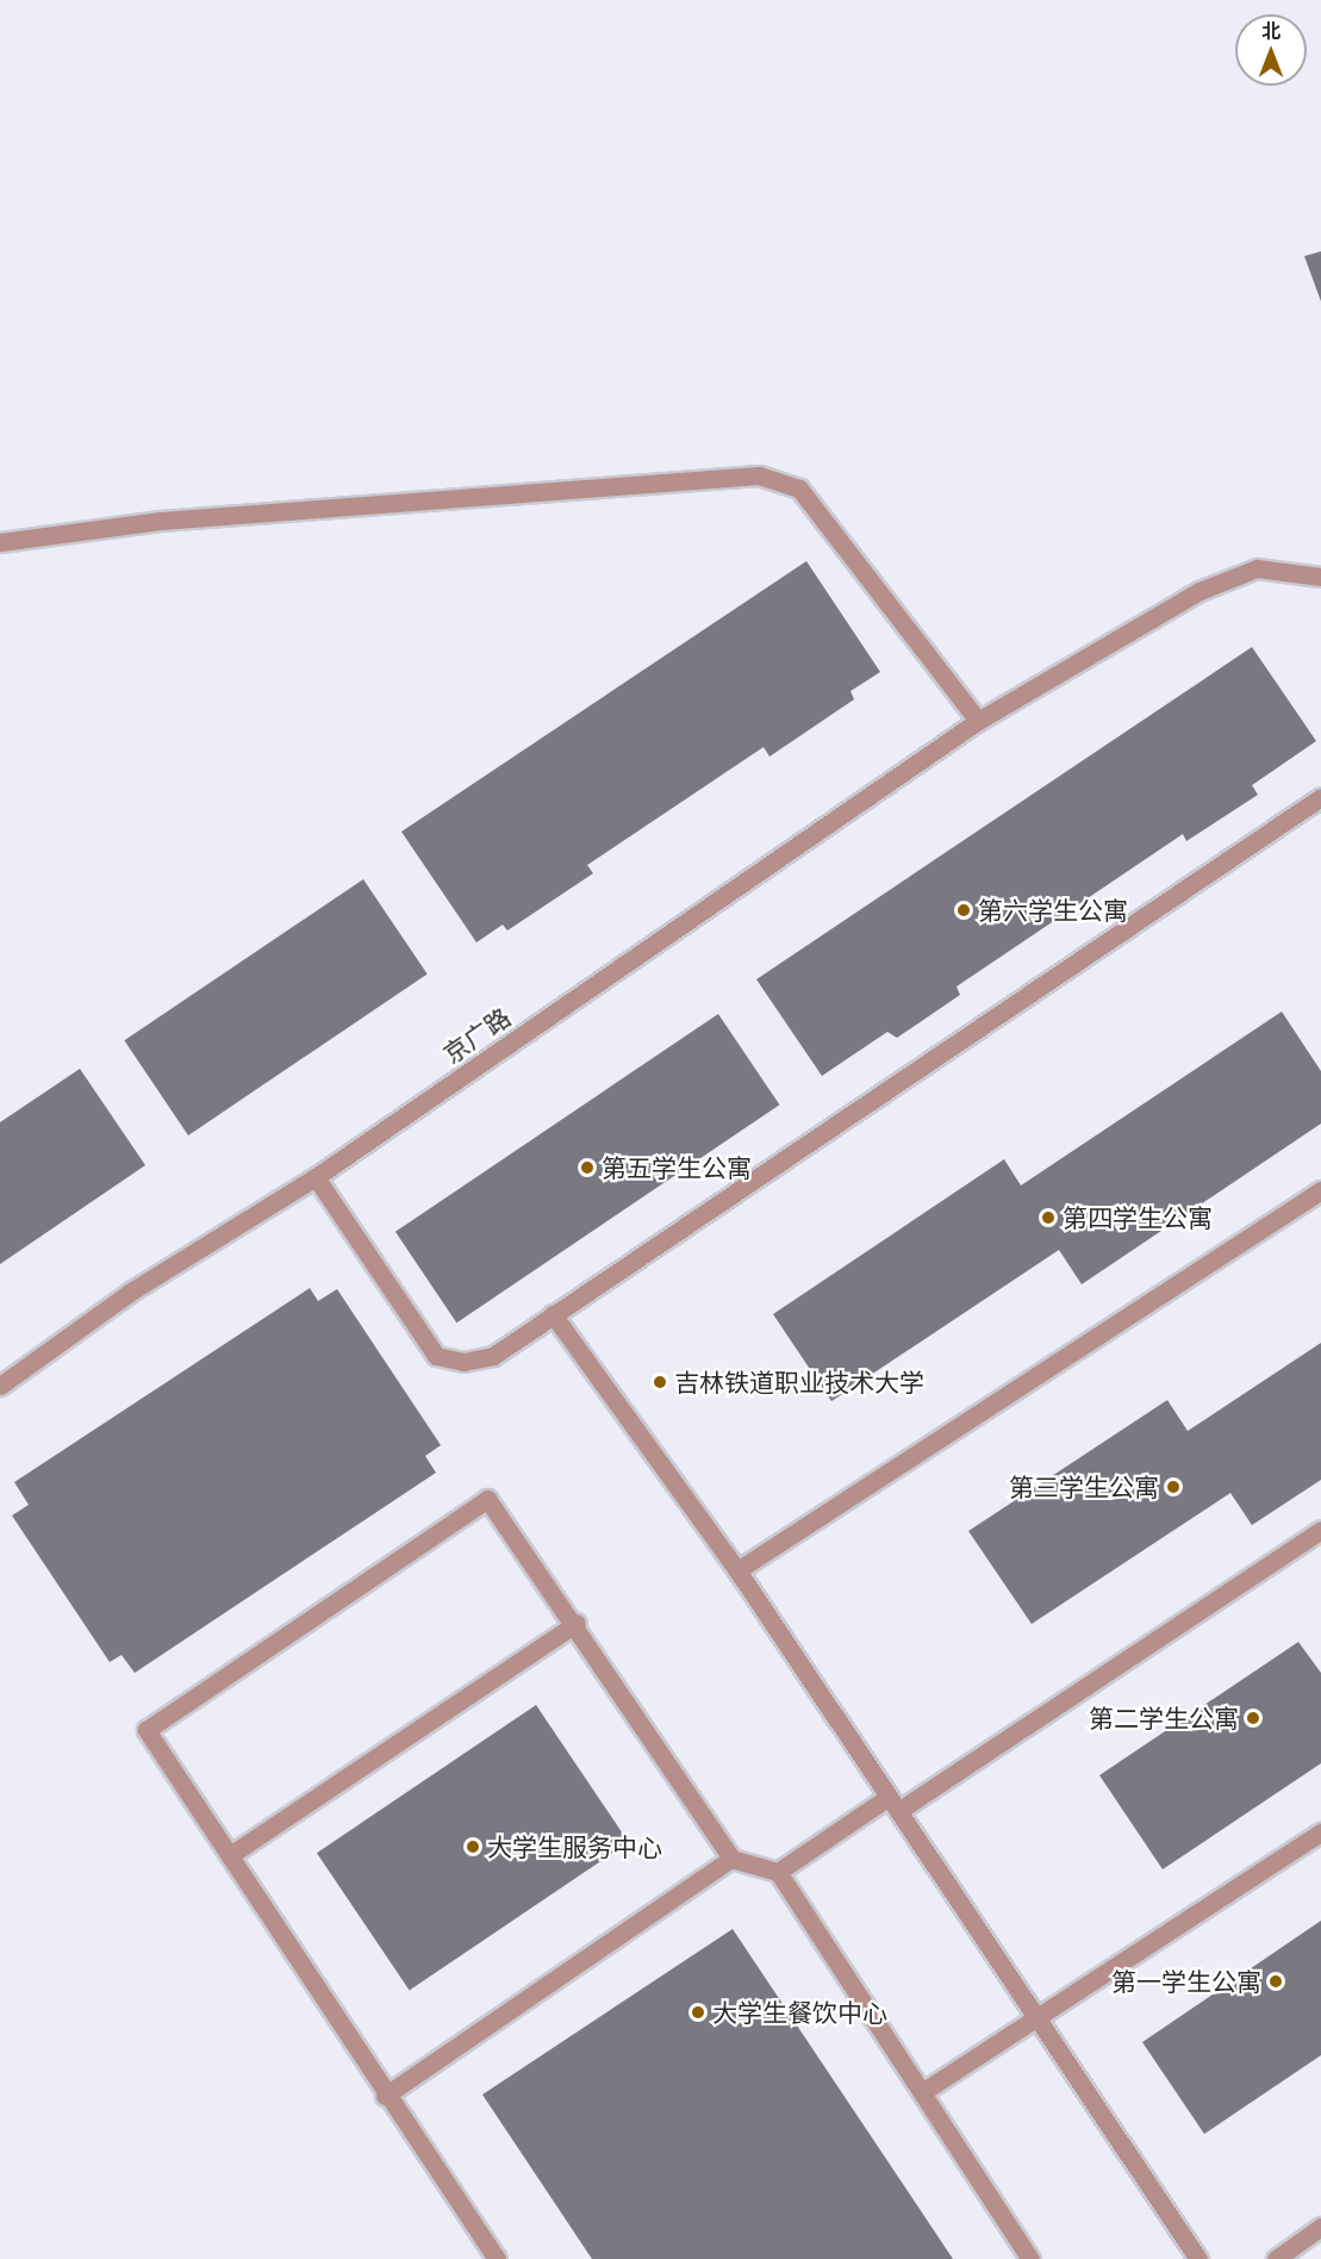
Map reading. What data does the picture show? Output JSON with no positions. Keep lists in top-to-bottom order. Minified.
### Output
{"streets":{"lane":["京广路"]},"places":["第六学生公寓","第五学生公寓","第四学生公寓","吉林铁道职业技术大学","第三学生公寓","第二学生公寓","大学生服务中心","第一学生公寓","大学生餐饮中心"],"north":"top"}
